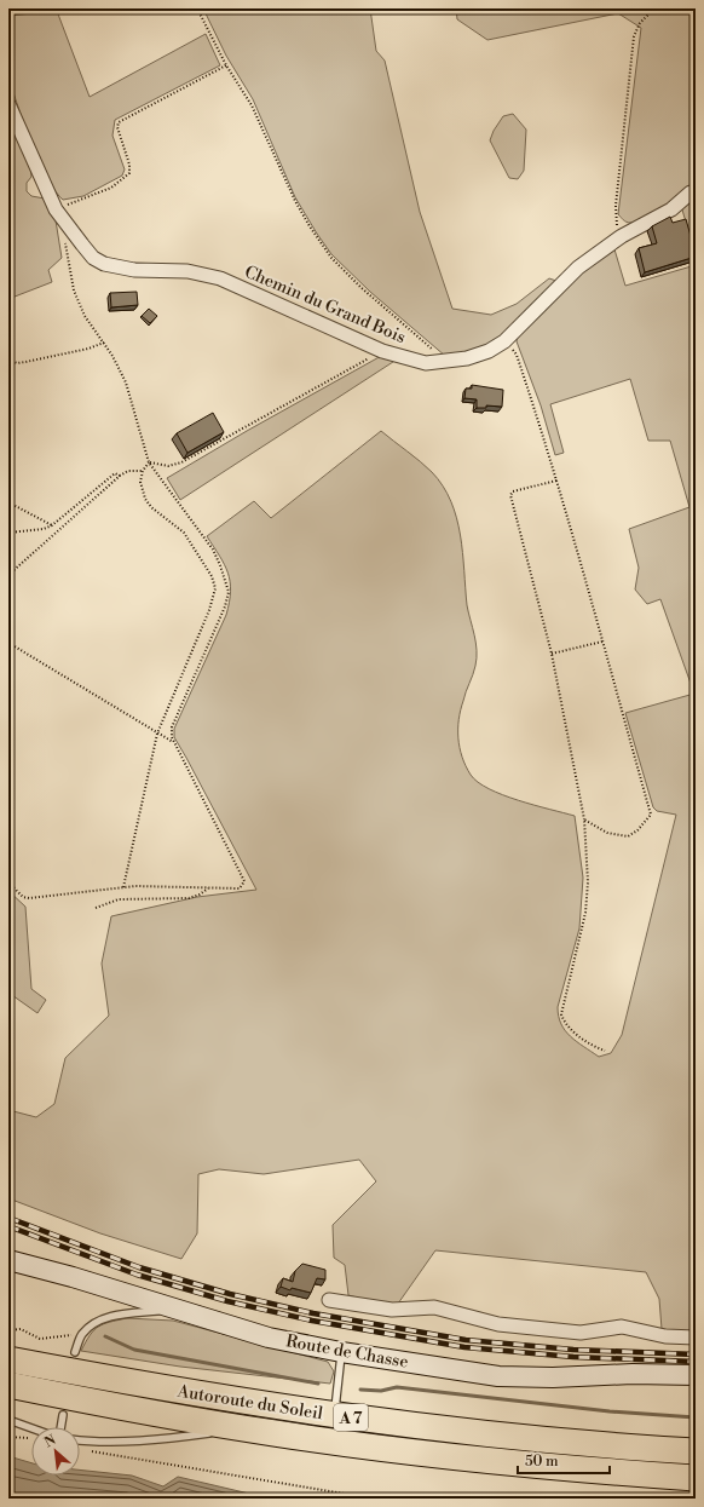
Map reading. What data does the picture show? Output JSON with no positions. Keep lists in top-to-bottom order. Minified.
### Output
{"streets":{"highway":["Autoroute du Soleil","A 7"],"main road":["Route de Chasse"],"street":["Chemin du Grand Bois"]},"scale_bar":"50 m","north":"top left"}
